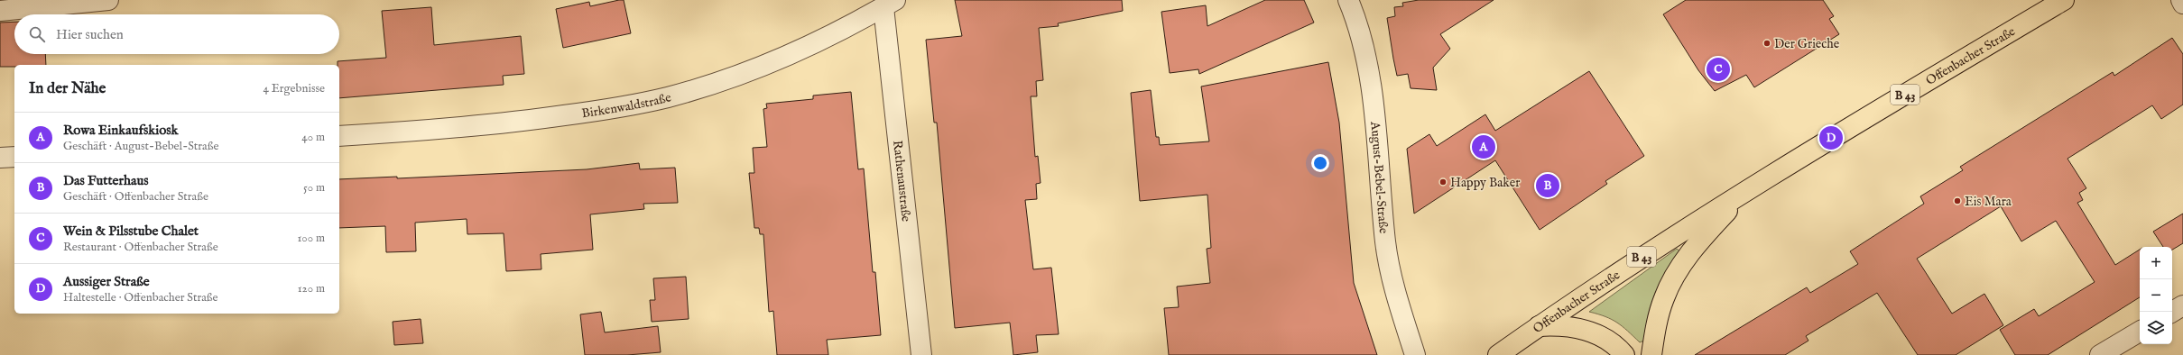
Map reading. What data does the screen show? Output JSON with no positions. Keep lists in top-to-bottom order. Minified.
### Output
{"streets":{"main road":["Offenbacher Straße","B 43"],"street":["Birkenwaldstraße","August-Bebel-Straße","Rathenaustraße"]},"crossings":[["Birkenwaldstraße","Rathenaustraße"]],"places":["Der Grieche","Happy Baker","Eis Mara"],"page":{"search":"Hier suchen","pins":["C","D","A","B"],"heading":["In der Nähe","4 Ergebnisse"],"list":[{"mark":"A","name":"Rowa Einkaufskiosk","note":"Geschäft · August-Bebel-Straße","value":"40 m"},{"mark":"B","name":"Das Futterhaus","note":"Geschäft · Offenbacher Straße","value":"50 m"},{"mark":"C","name":"Wein & Pilsstube Chalet","note":"Restaurant · Offenbacher Straße","value":"100 m"},{"mark":"D","name":"Aussiger Straße","note":"Haltestelle · Offenbacher Straße","value":"120 m"}],"map_buttons":["+","−"]}}
